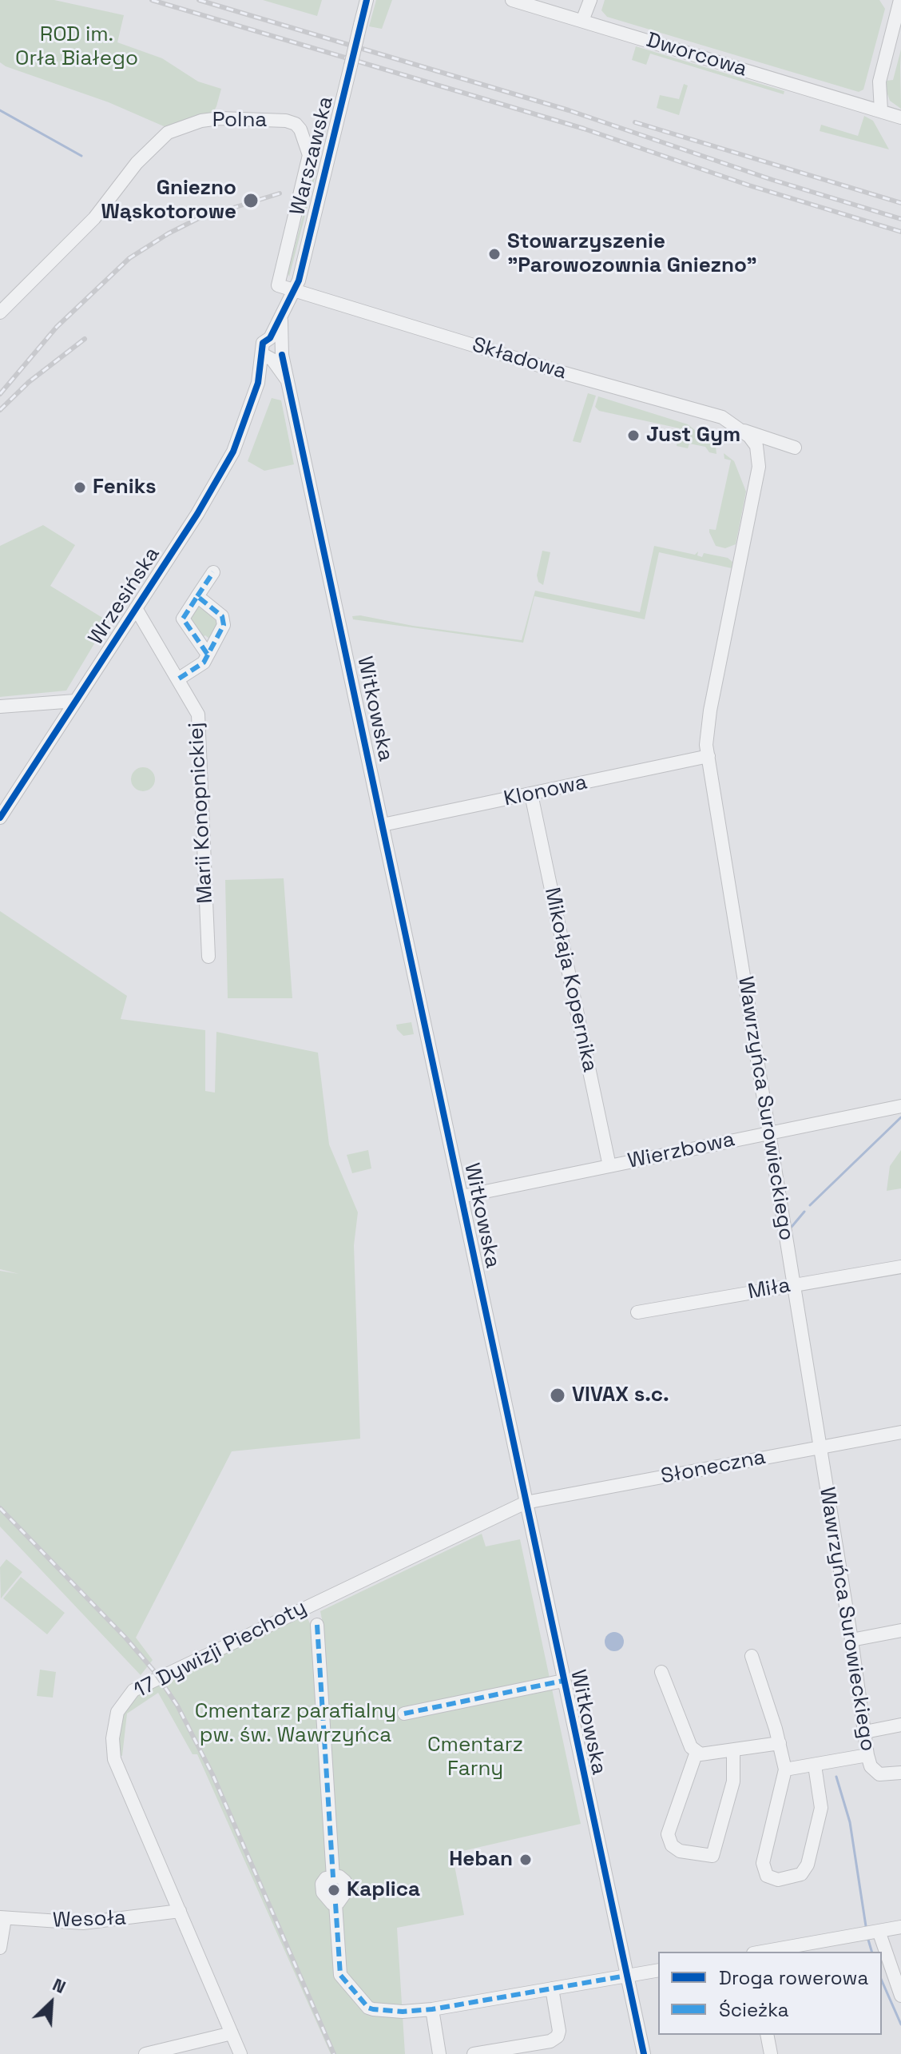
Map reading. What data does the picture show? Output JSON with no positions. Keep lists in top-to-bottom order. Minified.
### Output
{"streets":{"street":["Dworcowa","Polna","Warszawska","Składowa","Wrzesińska","Witkowska","Klonowa","Marii Konopnickiej","Mikołaja Kopernika","Wawrzyńca Surowieckiego","Wierzbowa","Miła","Słoneczna","17 Dywizji Piechoty","Wesoła"]},"crossings":[["Polna","Warszawska"],["Polna","Składowa"],["Warszawska","Składowa"],["Warszawska","Wrzesińska"],["Warszawska","Witkowska"],["Składowa","Wawrzyńca Surowieckiego"],["Wrzesińska","Witkowska"],["Wrzesińska","Marii Konopnickiej"],["Witkowska","Klonowa"],["Witkowska","Wierzbowa"],["Witkowska","Słoneczna"],["Witkowska","17 Dywizji Piechoty"],["Klonowa","Mikołaja Kopernika"],["Klonowa","Wawrzyńca Surowieckiego"],["Mikołaja Kopernika","Wierzbowa"],["Wawrzyńca Surowieckiego","Wierzbowa"],["Wawrzyńca Surowieckiego","Miła"],["Wawrzyńca Surowieckiego","Słoneczna"],["Słoneczna","17 Dywizji Piechoty"],["17 Dywizji Piechoty","Wesoła"]],"parks":["ROD im. Orła Białego","Cmentarz parafialny pw. św. Wawrzyńca","Cmentarz Farny"],"places":["Gniezno Wąskotorowe","Stowarzyszenie \"Parowozownia Gniezno\"","Just Gym","Feniks","VIVAX s.c.","Heban","Kaplica"],"legend":["Droga rowerowa","Ścieżka"],"north":"top right"}
